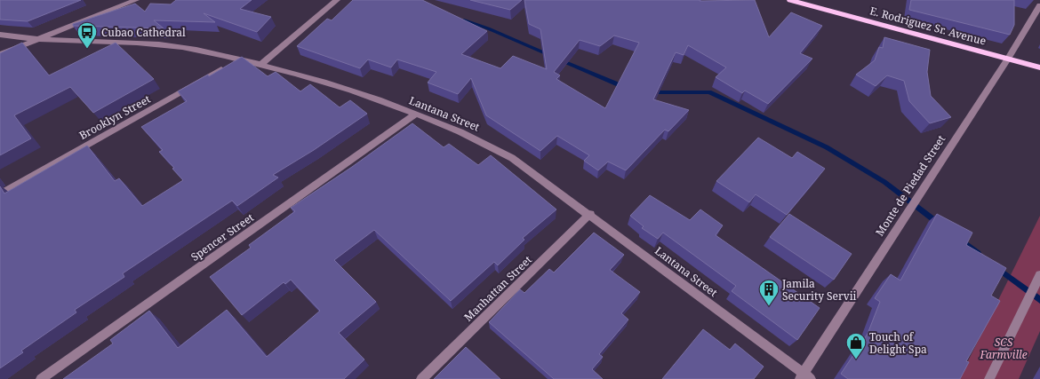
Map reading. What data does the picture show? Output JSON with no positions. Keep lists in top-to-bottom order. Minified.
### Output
{"streets":{"main road":["E. Rodriguez Sr. Avenue"],"street":["Lantana Street","Brooklyn Street","Monte de Piedad Street","Spencer Street","Manhattan Street"]},"crossings":[["E. Rodriguez Sr. Avenue","Monte de Piedad Street"],["Lantana Street","Brooklyn Street"],["Lantana Street","Monte de Piedad Street"],["Lantana Street","Spencer Street"],["Lantana Street","Manhattan Street"]],"parks":["SCS Farmville"],"places":{"bus stop":["Cubao Cathedral"],"building":["Jamila Security Servii"],"shop":["Touch of Delight Spa"]}}
